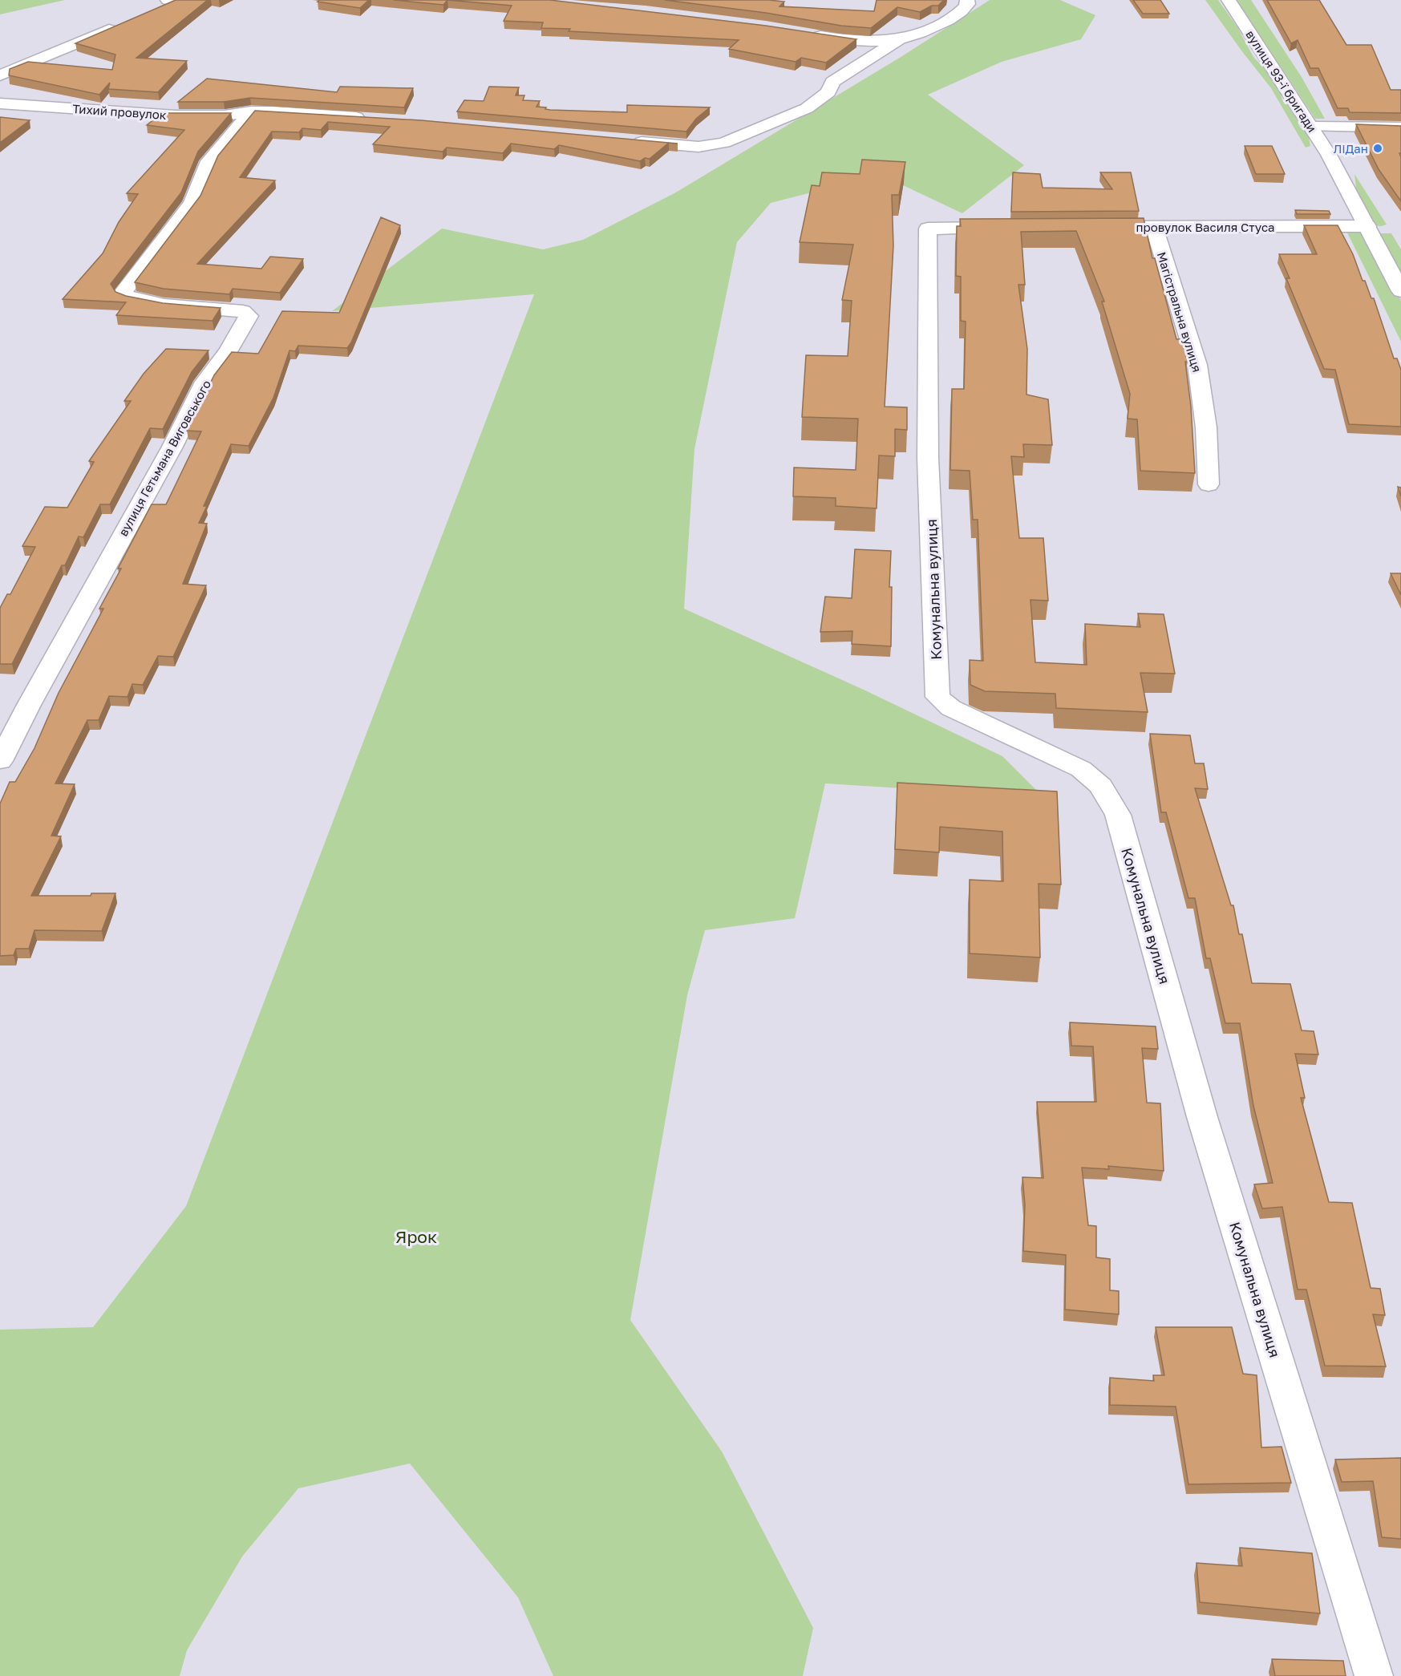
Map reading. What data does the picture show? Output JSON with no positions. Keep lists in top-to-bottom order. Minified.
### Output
{"streets":{"street":["вулиця 93-ї бригади","Тихий провулок","провулок Василя Стуса","Магістральна вулиця","вулиця Гетьмана Виговського","Комунальна вулиця"]},"crossings":[["вулиця 93-ї бригади","провулок Василя Стуса"],["Тихий провулок","вулиця Гетьмана Виговського"],["провулок Василя Стуса","Магістральна вулиця"]],"parks":["Ярок"],"places":["ЛіДан"]}
